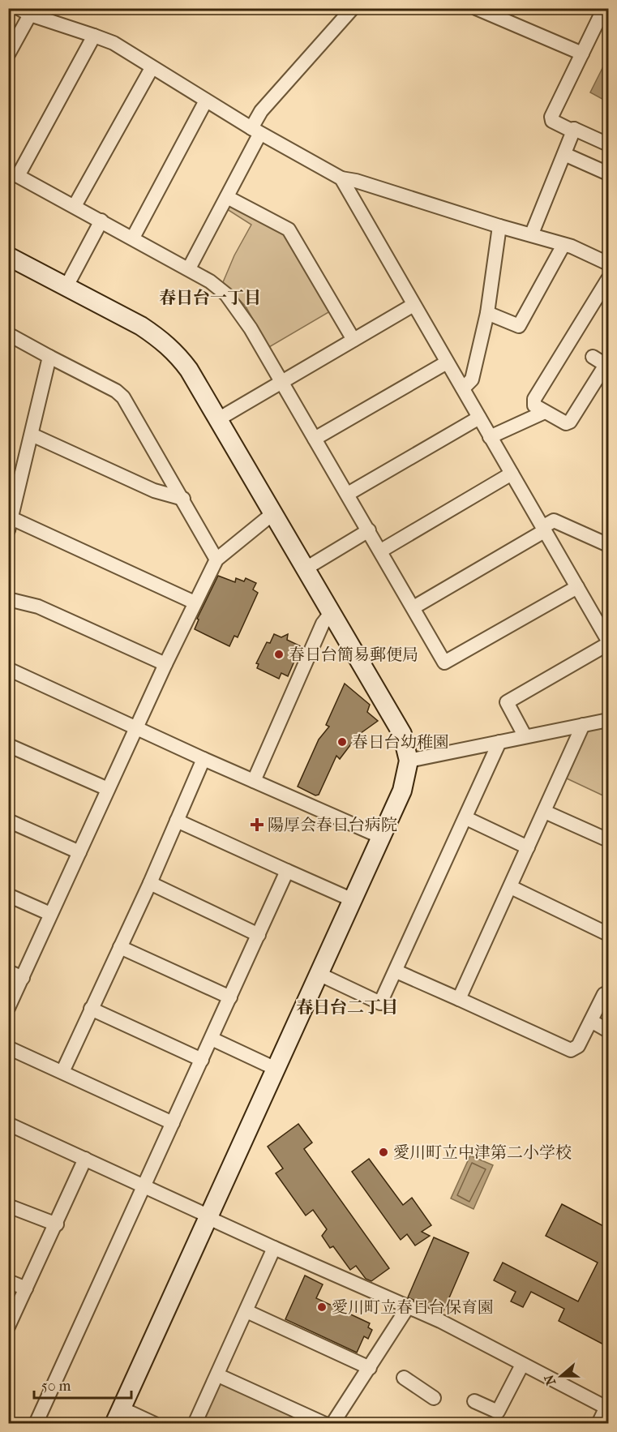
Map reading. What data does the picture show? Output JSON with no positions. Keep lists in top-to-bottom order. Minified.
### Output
{"districts":["春日台一丁目","春日台二丁目"],"places":{"other":["春日台簡易郵便局","春日台幼稚園","愛川町立中津第二小学校","愛川町立春日台保育園"],"health":["陽厚会春日台病院"]},"scale_bar":"50 m","north":"left"}
